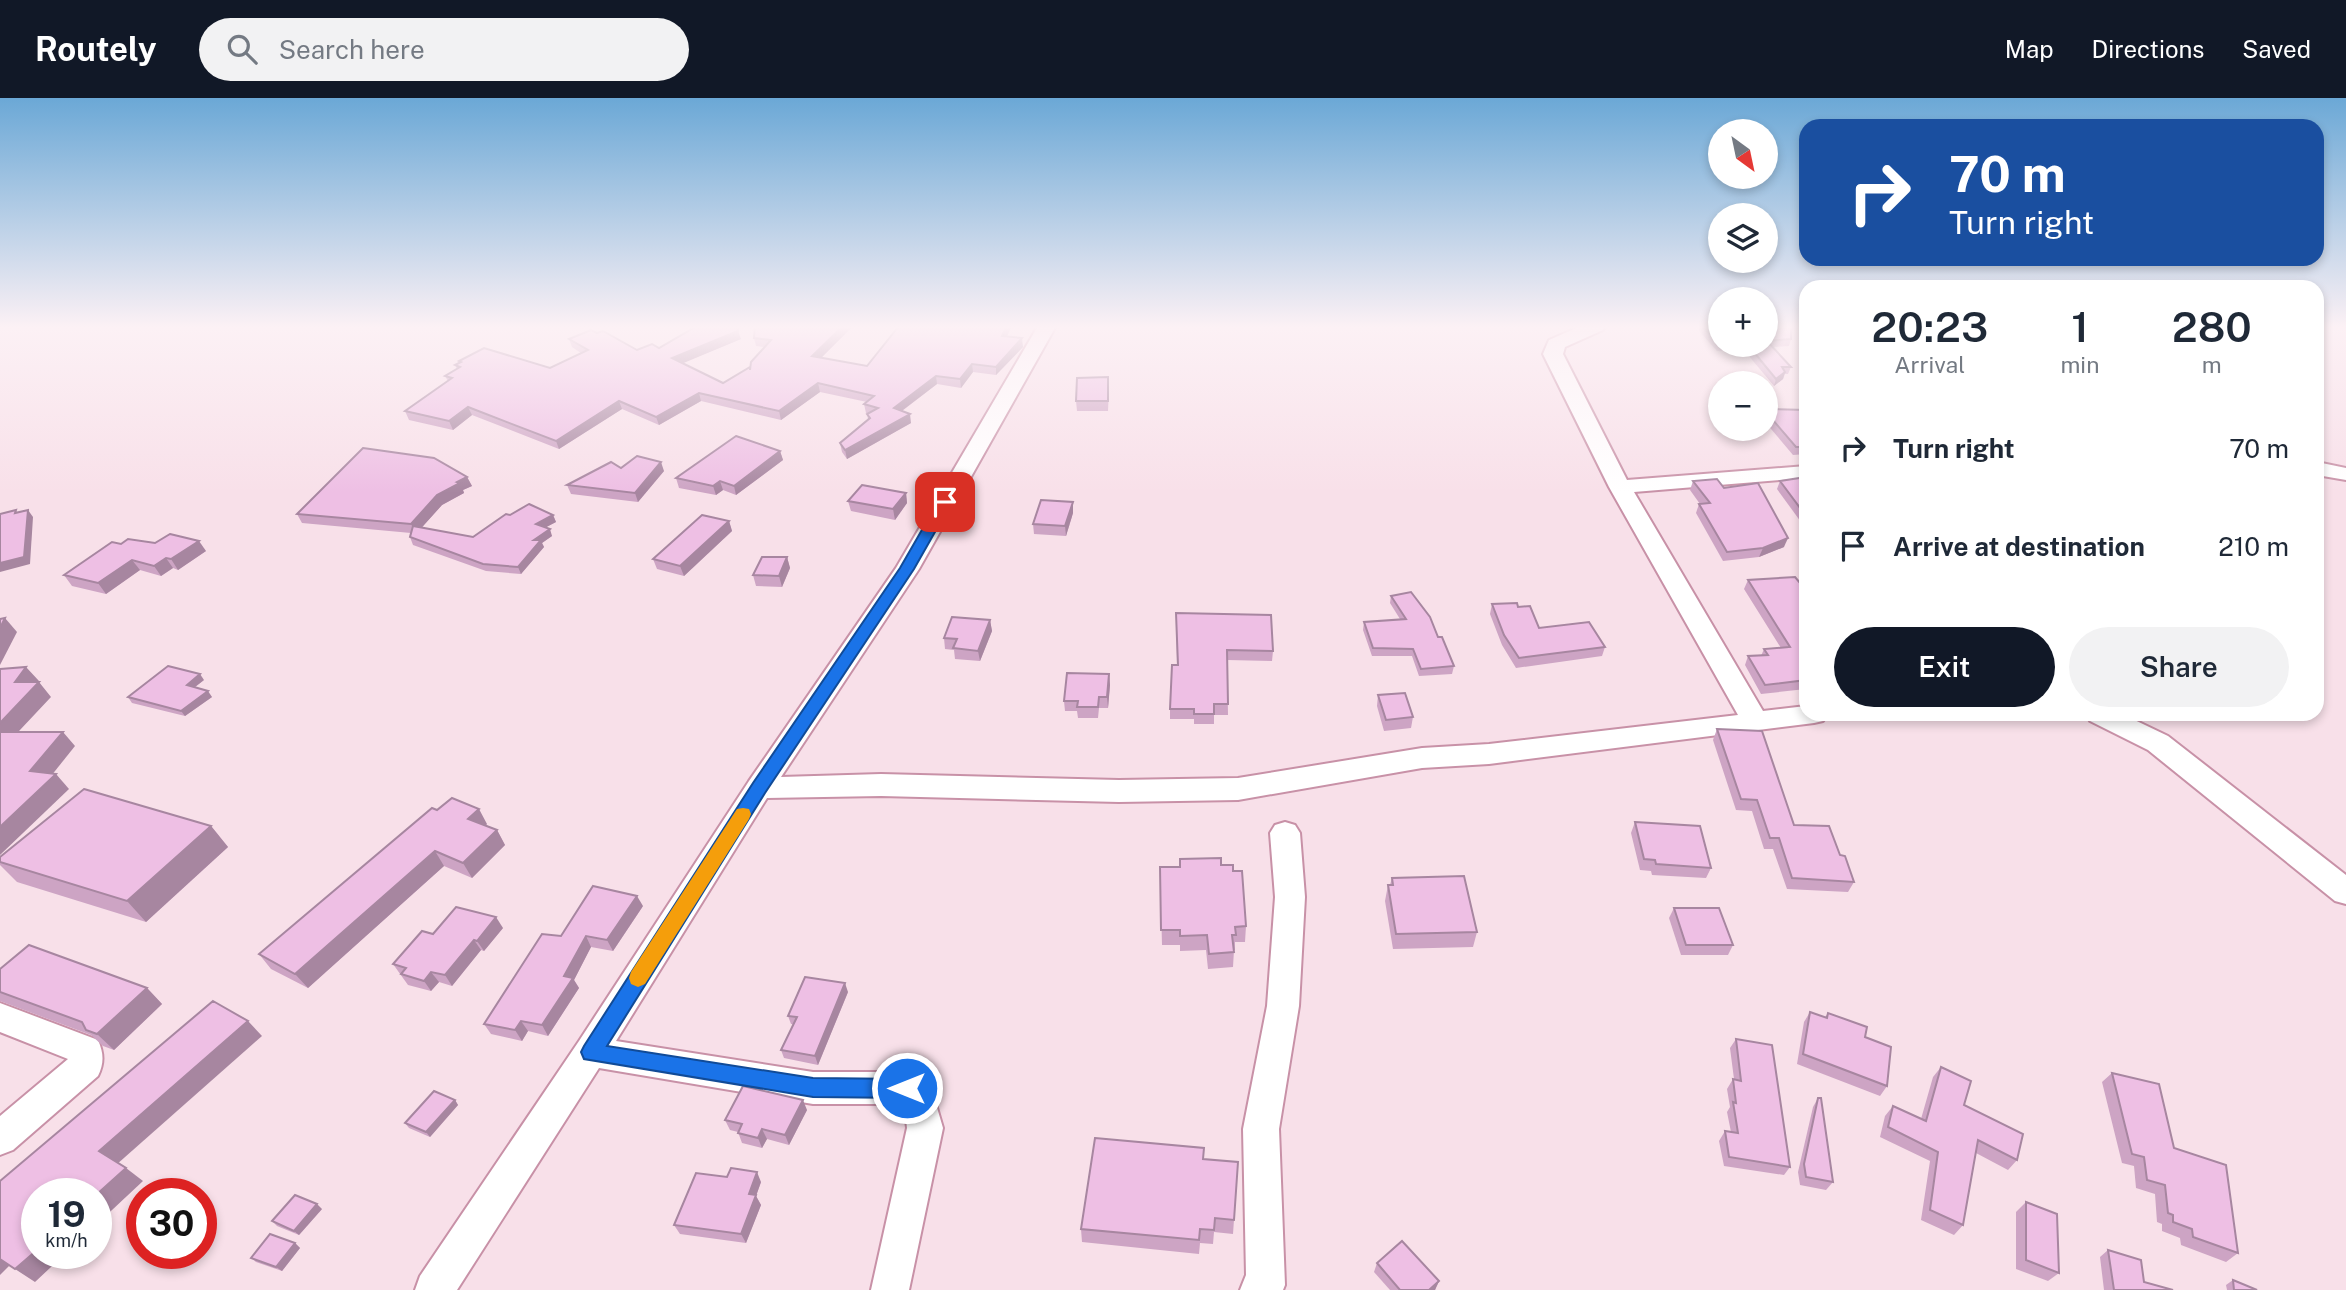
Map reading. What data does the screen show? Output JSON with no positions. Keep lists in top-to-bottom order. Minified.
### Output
{"north":"bottom right","page":{"header":"Routely","search":"Search here","nav":["Map","Directions","Saved"],"map_buttons":["+","−"],"turn":["70 m","Turn right"],"eta":["20:23","Arrival","1","min","280","m"],"list":[{"name":"Turn right","value":"70 m"},{"name":"Arrive at destination","value":"210 m"}],"buttons":["Exit","Share"],"speed":"19 km/h","limit":"30"}}
